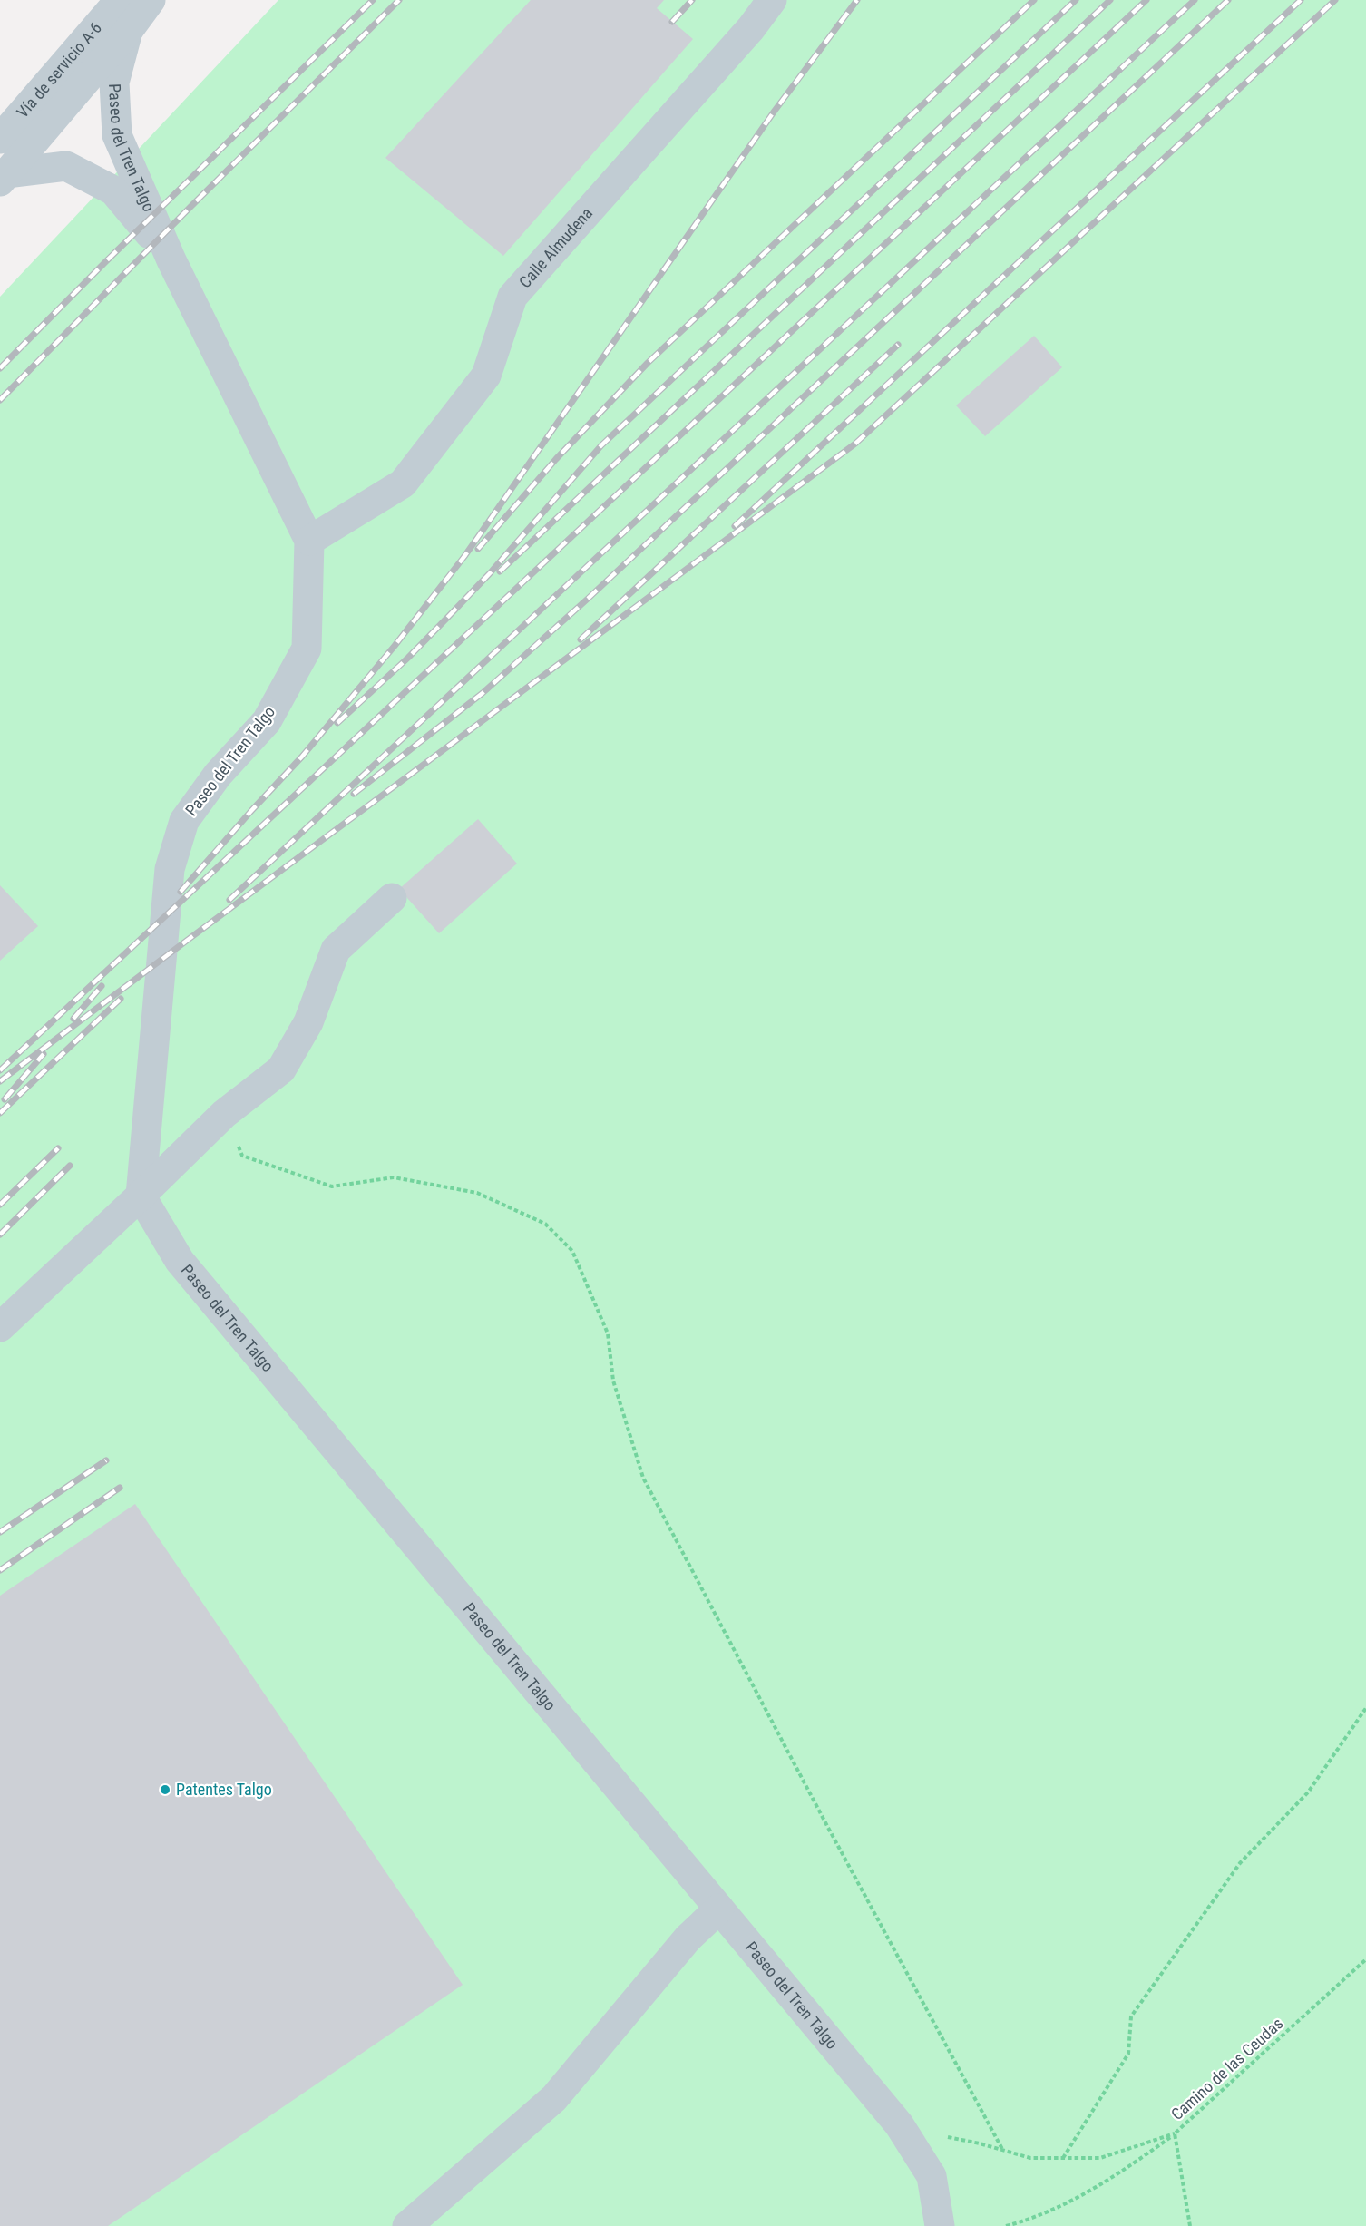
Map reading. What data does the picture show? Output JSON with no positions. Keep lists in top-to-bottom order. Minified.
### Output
{"streets":{"street":["Vía de servicio A-6","Paseo del Tren Talgo","Calle Almudena"],"path":["Camino de las Ceudas"]},"crossings":[["Paseo del Tren Talgo","Calle Almudena"]],"places":["Patentes Talgo"]}
